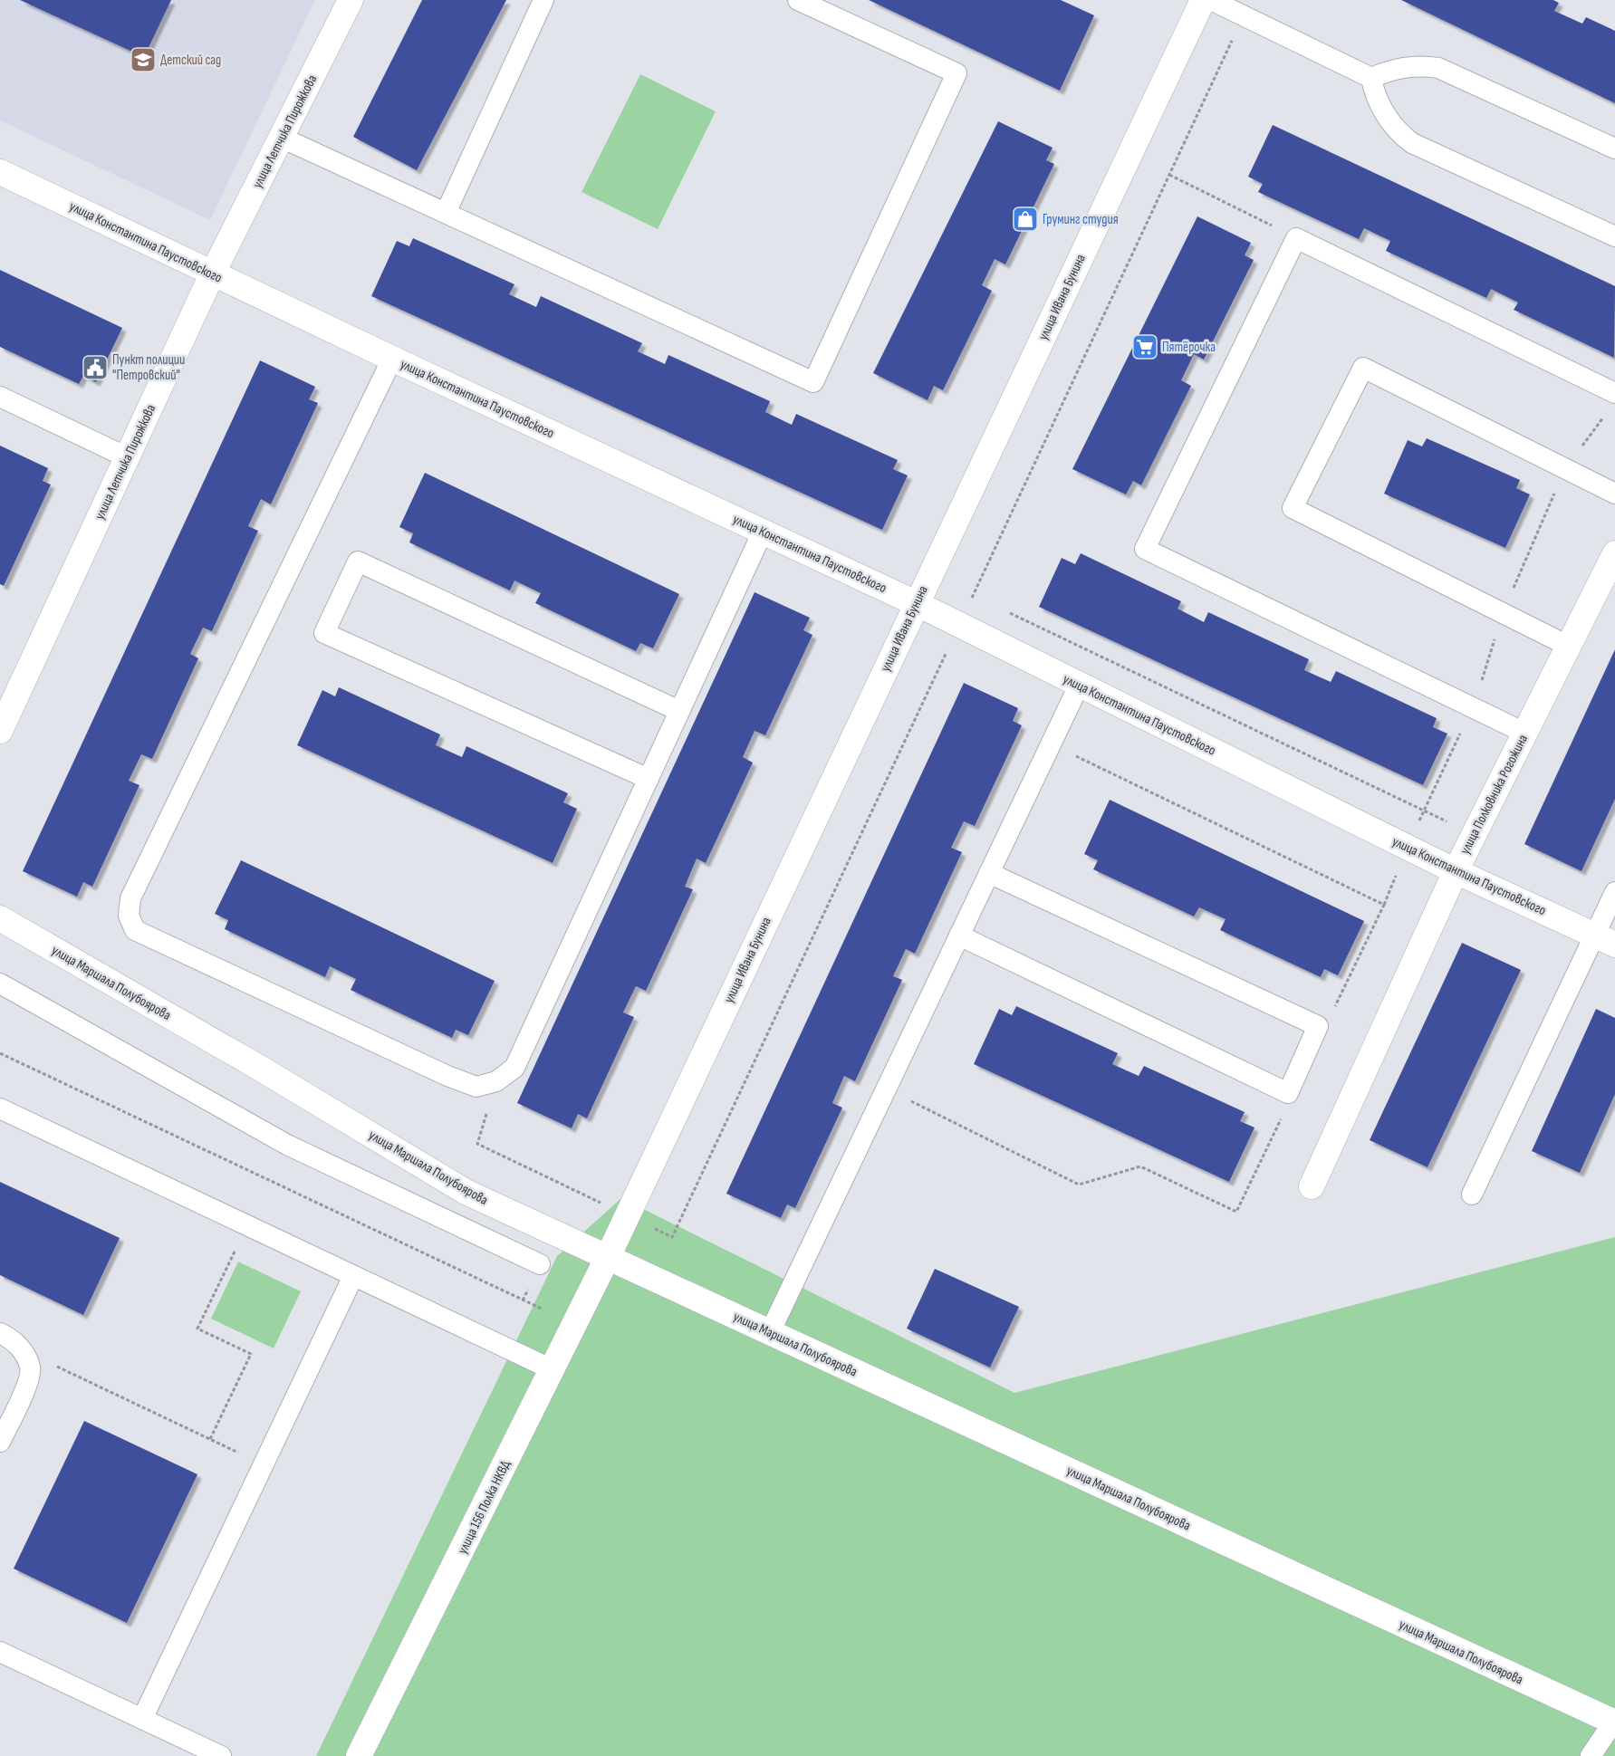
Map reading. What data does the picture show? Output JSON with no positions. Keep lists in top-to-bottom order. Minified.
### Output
{"streets":{"street":["улица Летчика Пирожкова","улица Константина Паустовского","улица Ивана Бунина","улица Полковника Рогожина","улица Маршала Полубоярова","улица 156 Полка НКВД"]},"crossings":[["улица Летчика Пирожкова","улица Константина Паустовского"],["улица Константина Паустовского","улица Ивана Бунина"],["улица Константина Паустовского","улица Полковника Рогожина"],["улица Ивана Бунина","улица Маршала Полубоярова"],["улица Ивана Бунина","улица 156 Полка НКВД"],["улица Маршала Полубоярова","улица 156 Полка НКВД"]],"places":{"school or university":["Детский сад"],"shop":["Груминг студия"],"supermarket":["Пятёрочка"],"public building":["Пункт полиции \"Петровский\""]}}
